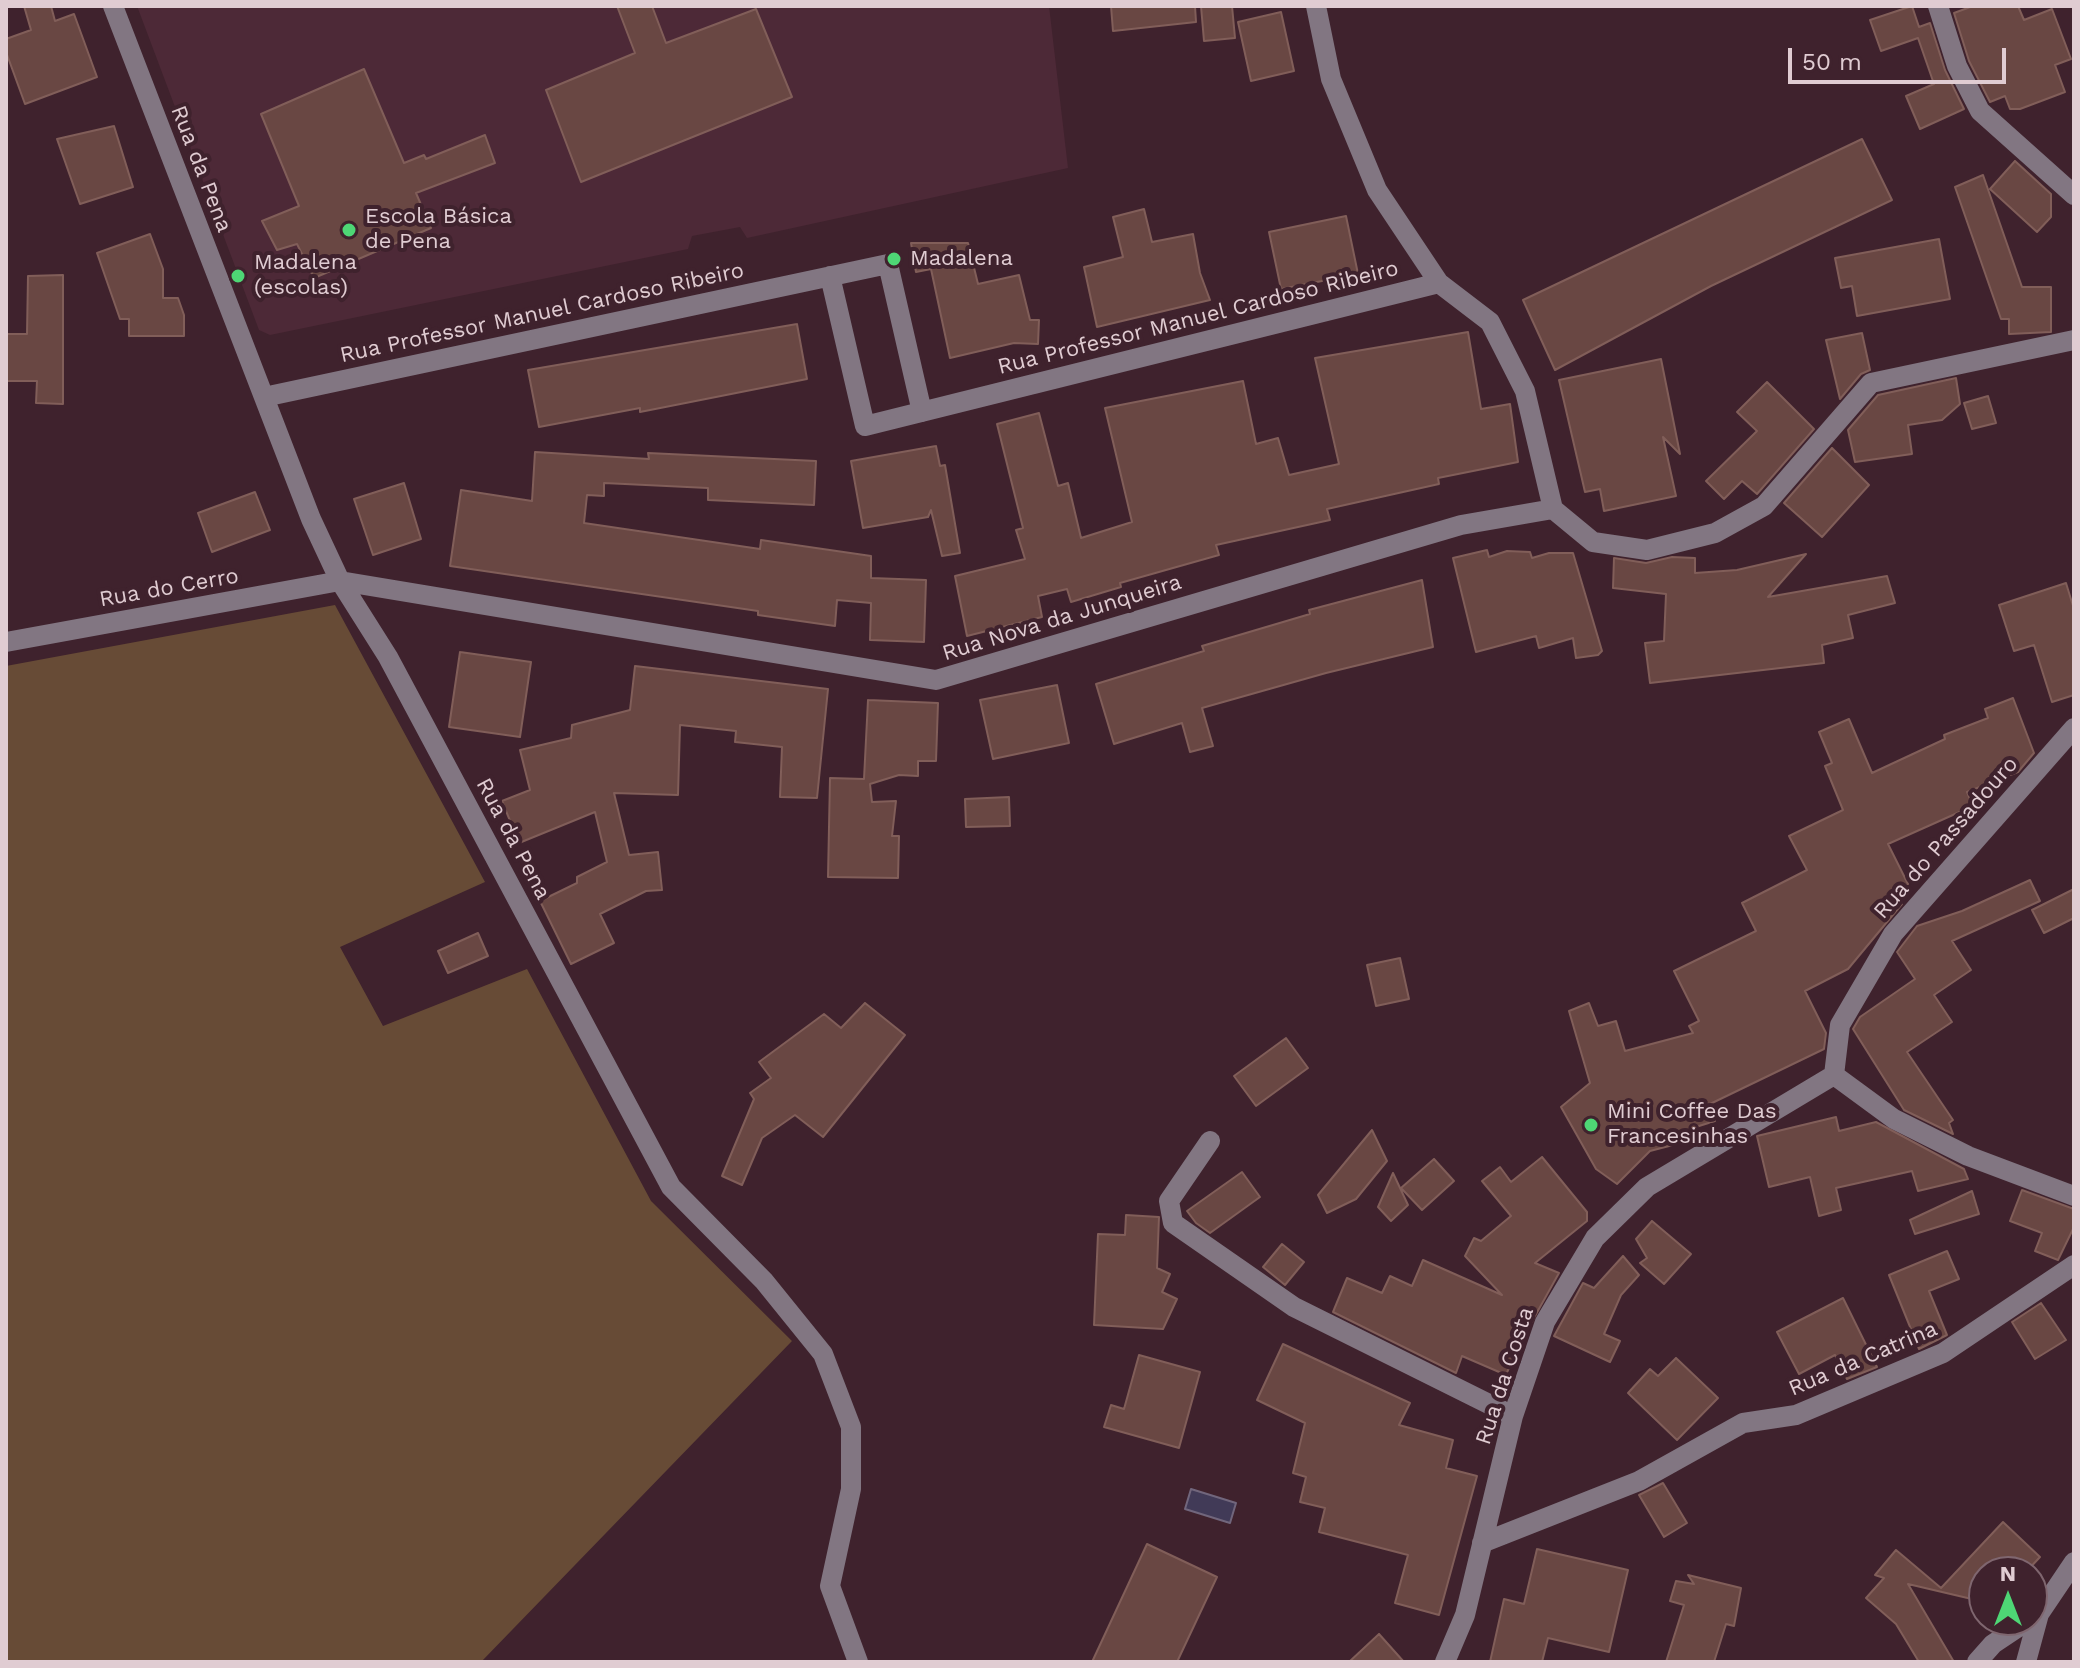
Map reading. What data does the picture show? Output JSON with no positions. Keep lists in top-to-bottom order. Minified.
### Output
{"streets":{"street":["Rua da Pena","Rua Professor Manuel Cardoso Ribeiro","Rua do Cerro","Rua Nova da Junqueira","Rua do Passadouro","Rua da Catrina","Rua da Costa"]},"crossings":[["Rua da Pena","Rua Professor Manuel Cardoso Ribeiro"],["Rua da Pena","Rua do Cerro"],["Rua da Pena","Rua Nova da Junqueira"],["Rua do Cerro","Rua Nova da Junqueira"],["Rua do Passadouro","Rua da Costa"],["Rua da Catrina","Rua da Costa"]],"places":["Escola Básica de Pena","Madalena","Madalena (escolas)","Mini Coffee Das Francesinhas"],"scale_bar":"50 m","north":"top"}
